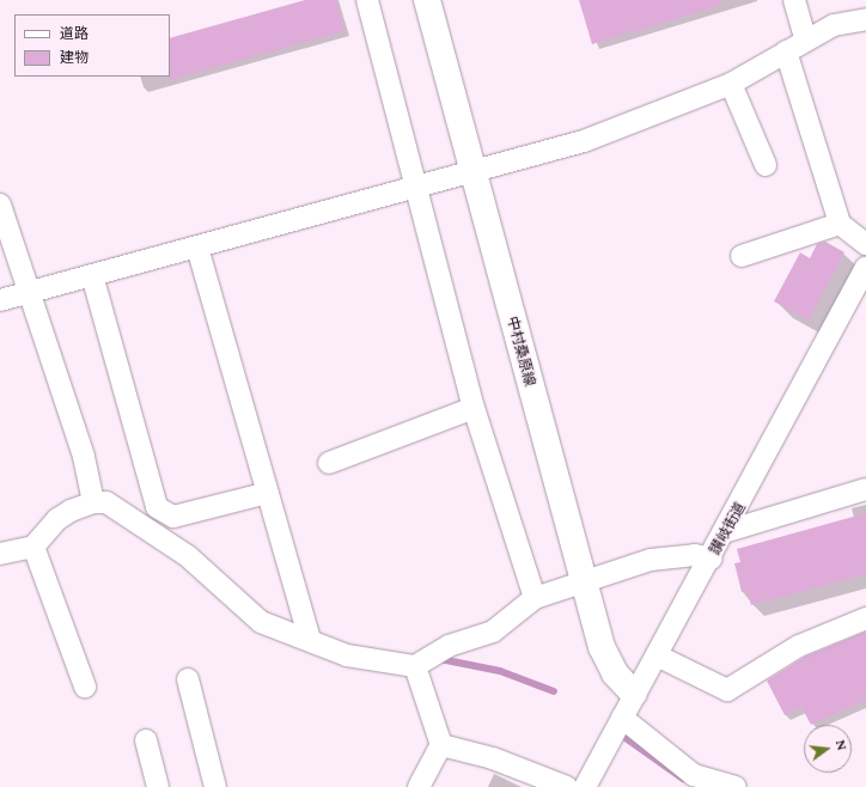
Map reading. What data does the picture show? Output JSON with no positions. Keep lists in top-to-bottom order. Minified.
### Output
{"streets":{"street":["中村桑原線","讃岐街道"]},"crossings":[["中村桑原線","讃岐街道"]],"legend":["道路","建物"],"north":"right"}
